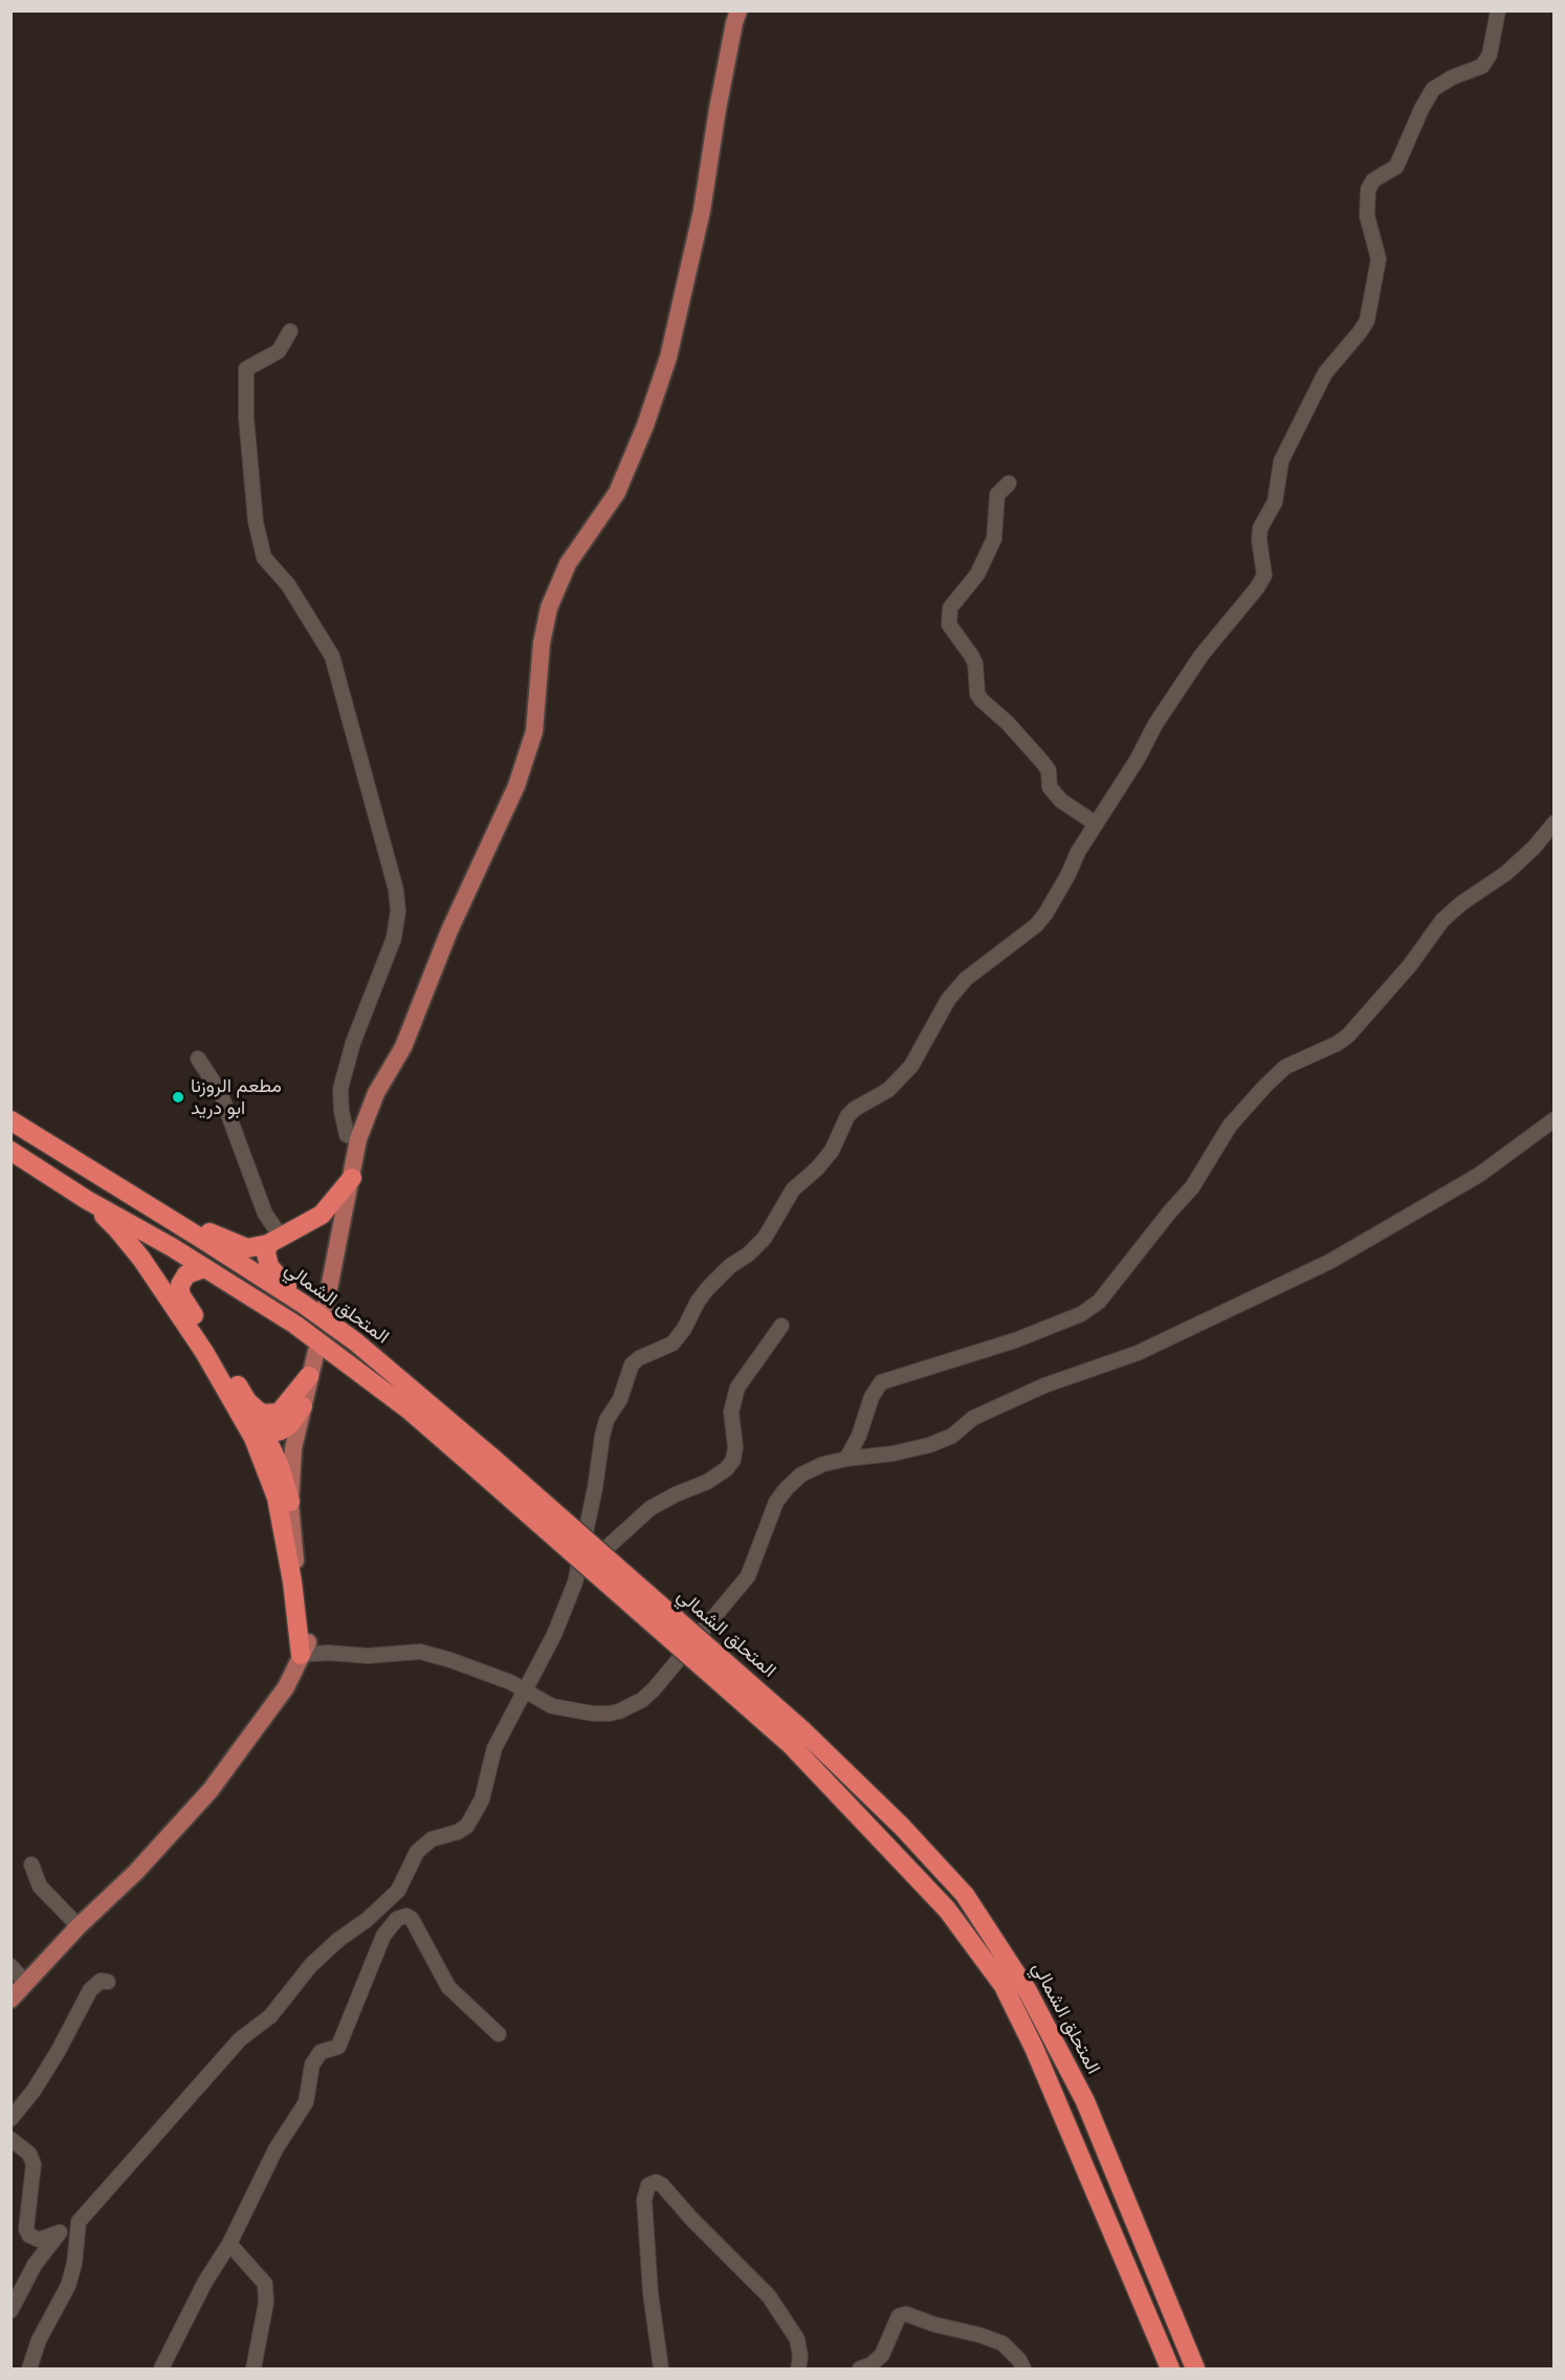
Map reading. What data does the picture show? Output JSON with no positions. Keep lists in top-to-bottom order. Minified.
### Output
{"streets":{"highway":["المتحلق الشمالي"]},"places":["مطعم الروزنا ابو دريد"]}
